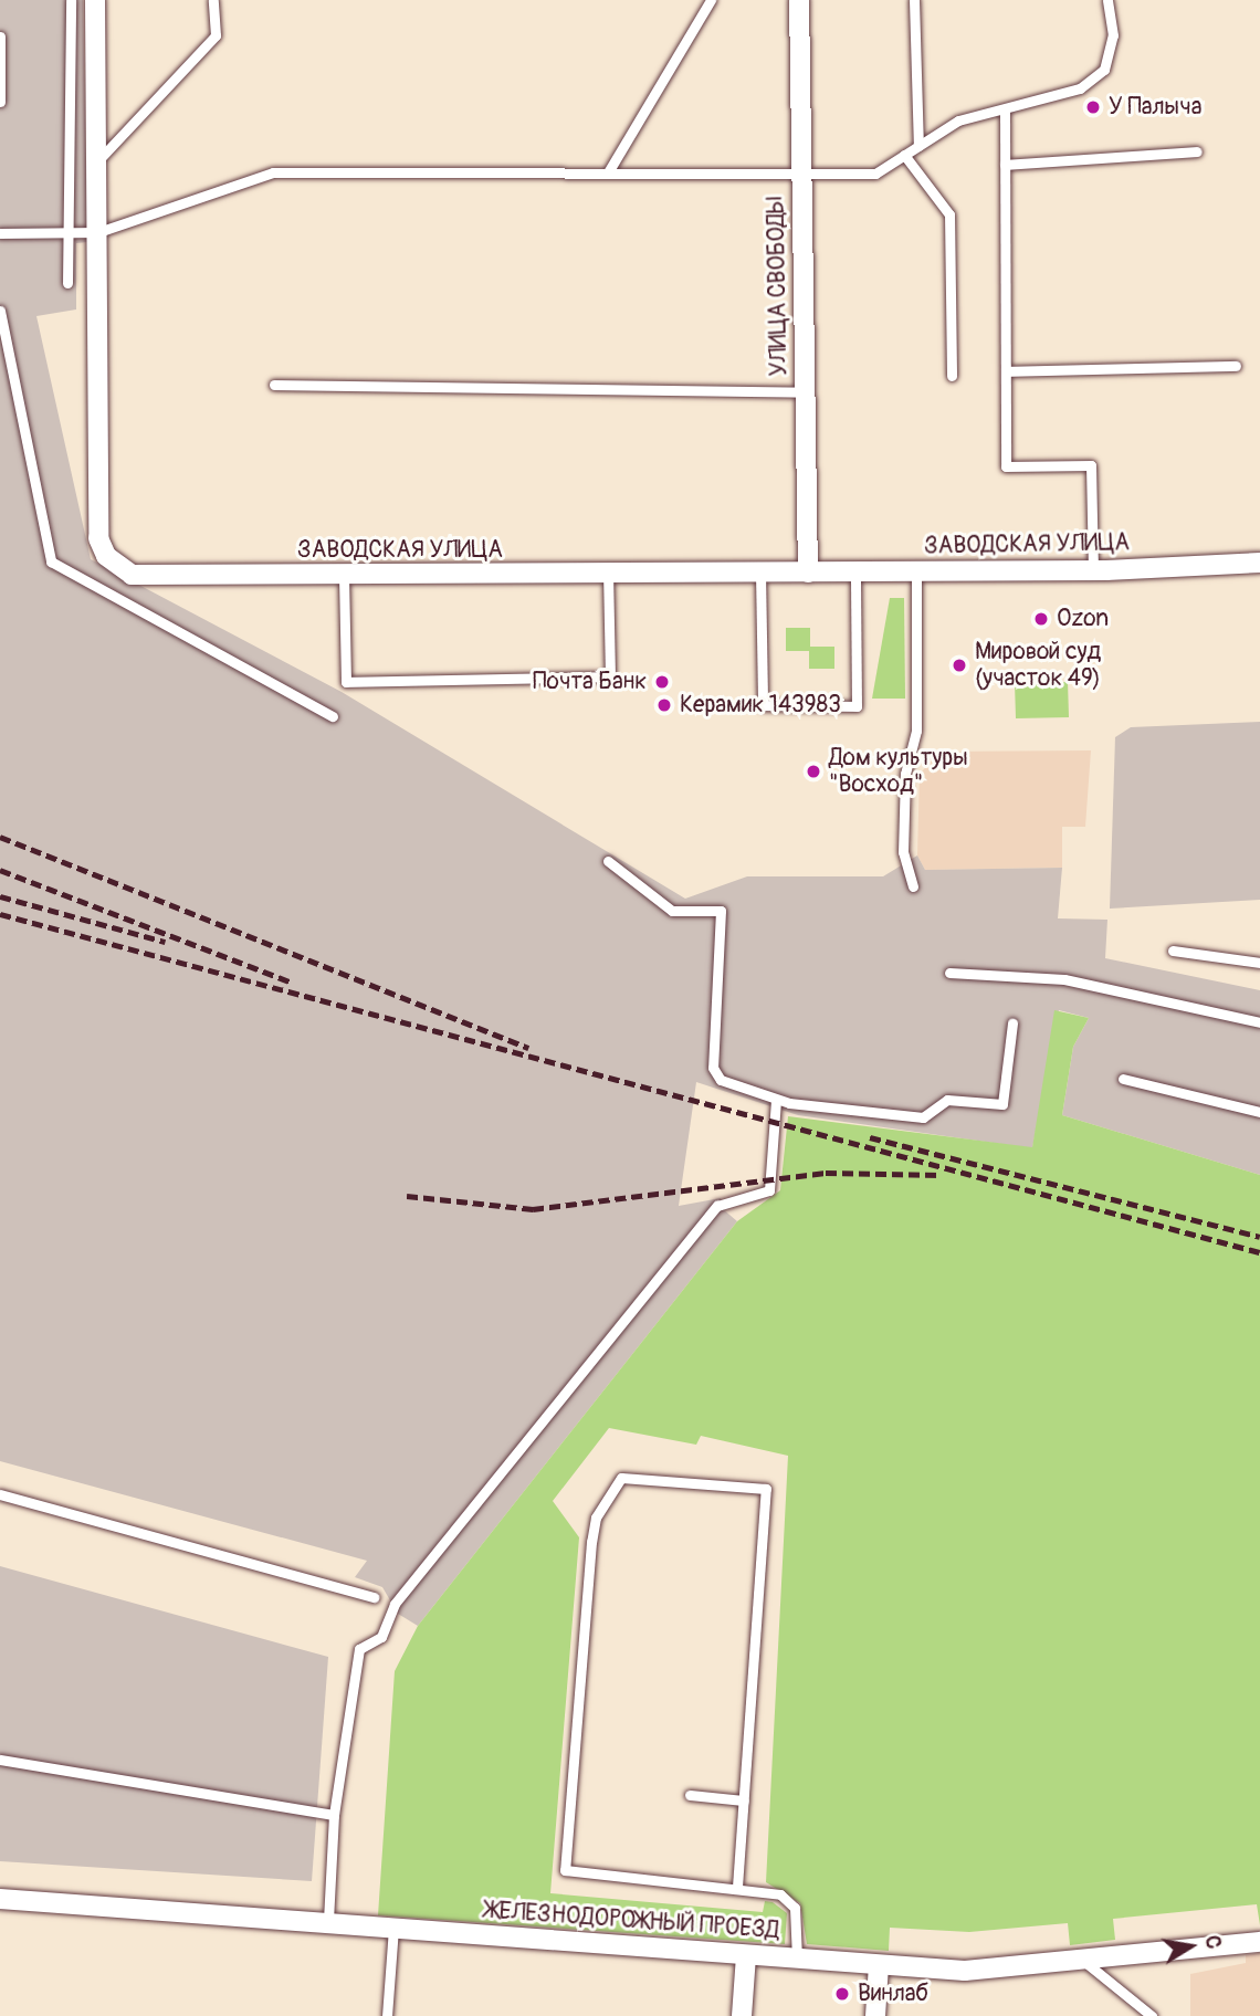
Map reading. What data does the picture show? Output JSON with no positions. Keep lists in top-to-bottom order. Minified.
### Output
{"streets":{"street":["УЛИЦА СВОБОДЫ","ЗАВОДСКАЯ УЛИЦА","ЖЕЛЕЗНОДОРОЖНЫЙ ПРОЕЗД"]},"crossings":[["УЛИЦА СВОБОДЫ","ЗАВОДСКАЯ УЛИЦА"]],"places":["У Палыча","Ozon","Мировой суд (участок 49)","Почта Банк","Керамик 143983","Дом культуры \"Восход\"","Винлаб"],"north":"right"}
